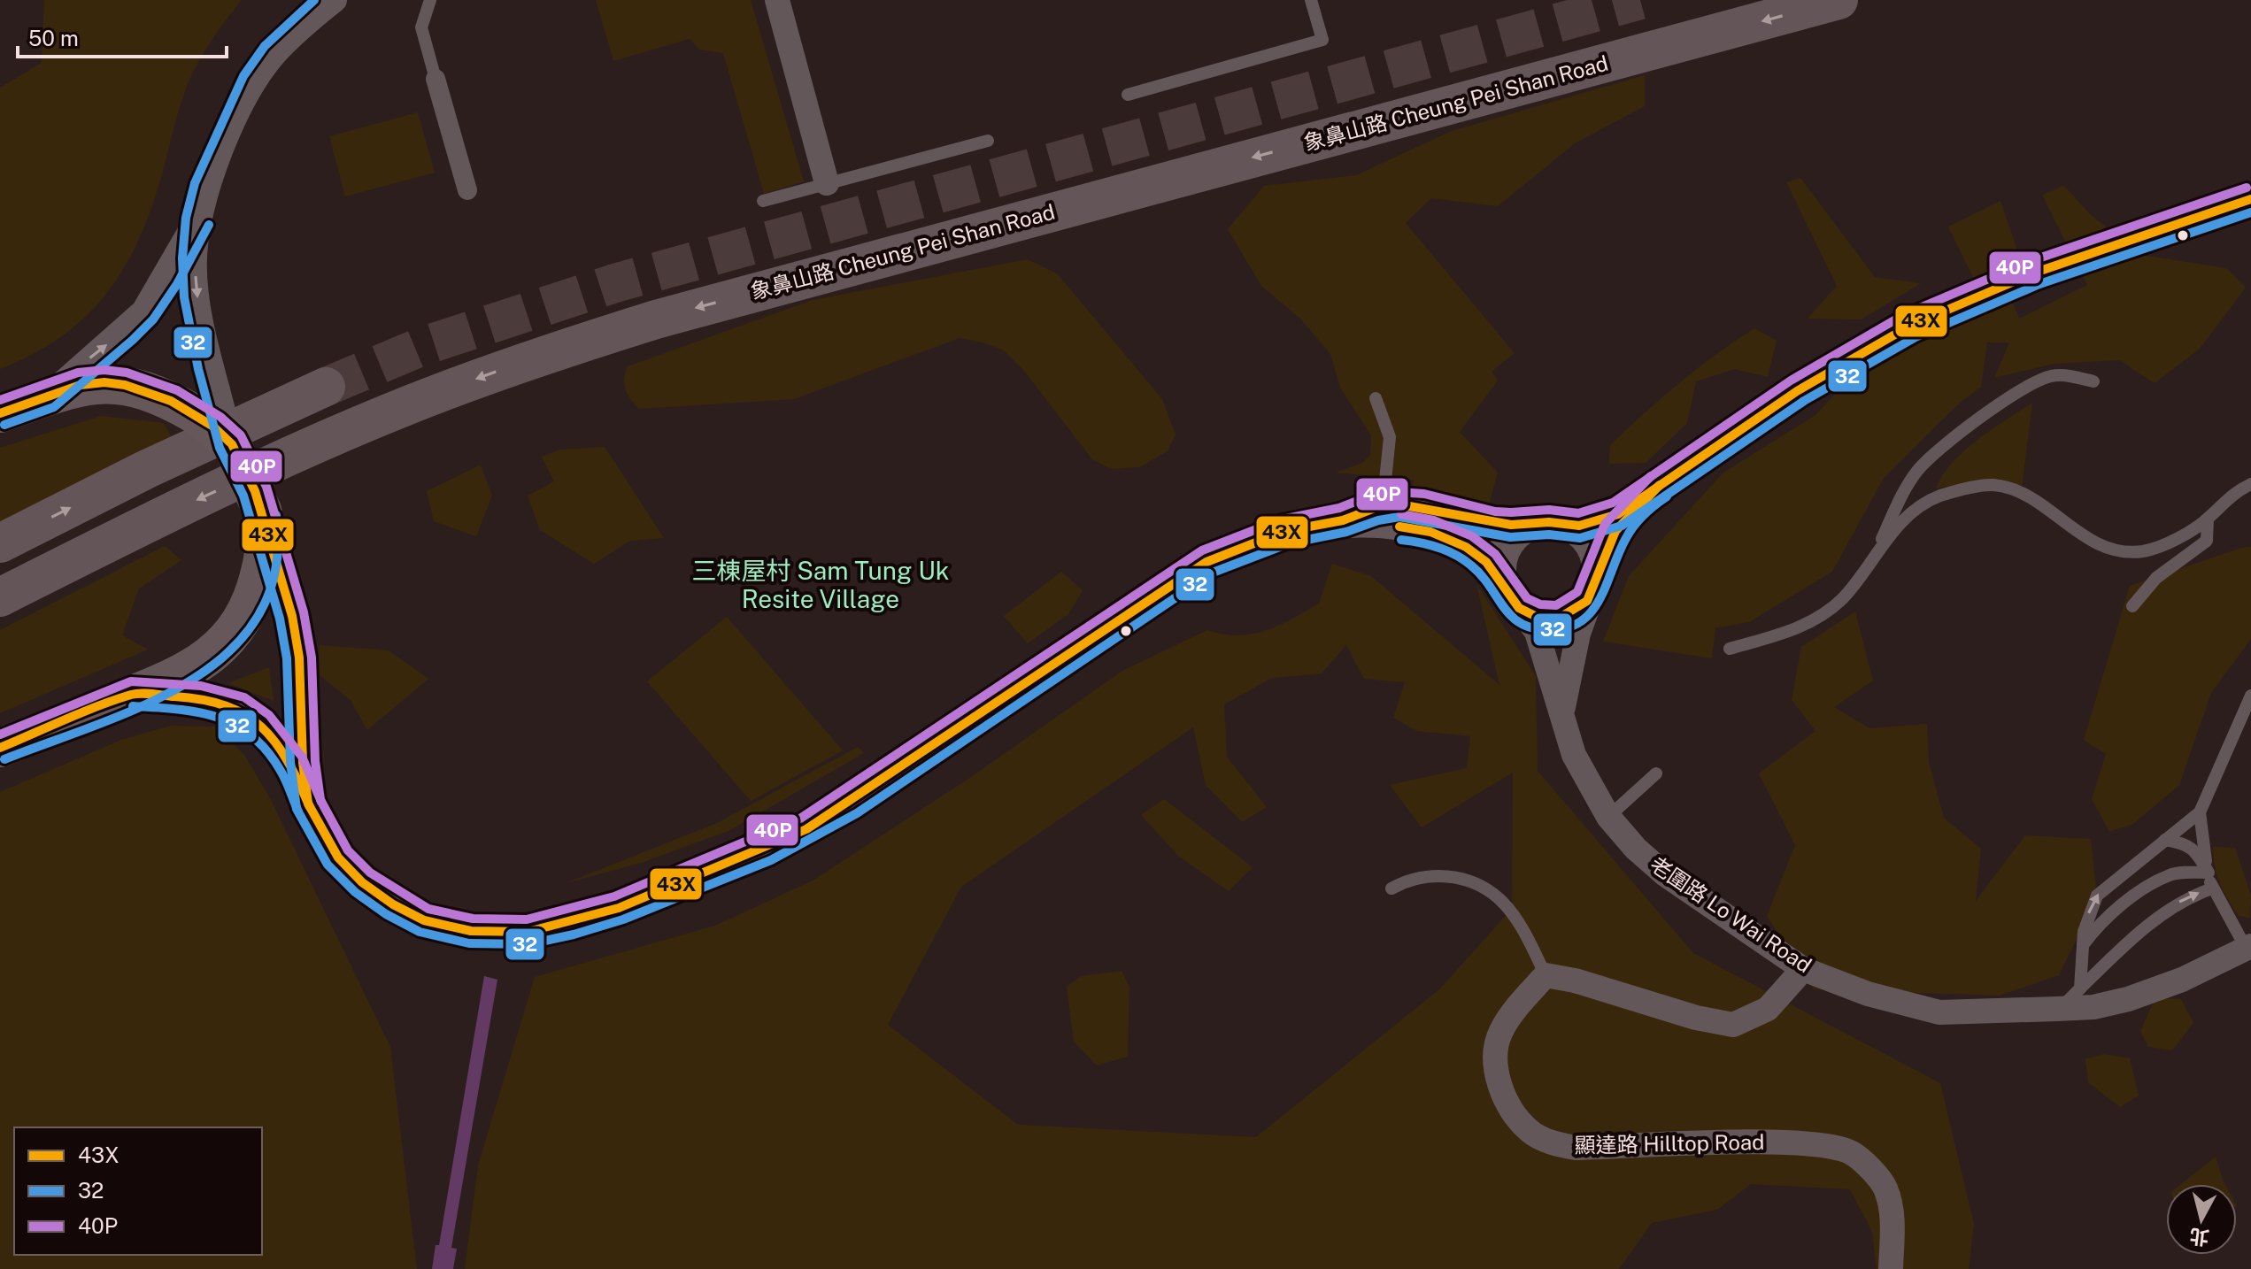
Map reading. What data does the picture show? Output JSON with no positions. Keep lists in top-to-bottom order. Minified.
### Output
{"streets":{"highway":["象鼻山路 Cheung Pei Shan Road"],"street":["老圍路 Lo Wai Road","顯達路 Hilltop Road"]},"one_way":["象鼻山路 Cheung Pei Shan Road"],"districts":["三棟屋村 Sam Tung Uk Resite Village"],"lines":["transit line 32","transit line 40P","transit line 43X"],"legend":["43X","32","40P"],"scale_bar":"50 m","north":"bottom"}
